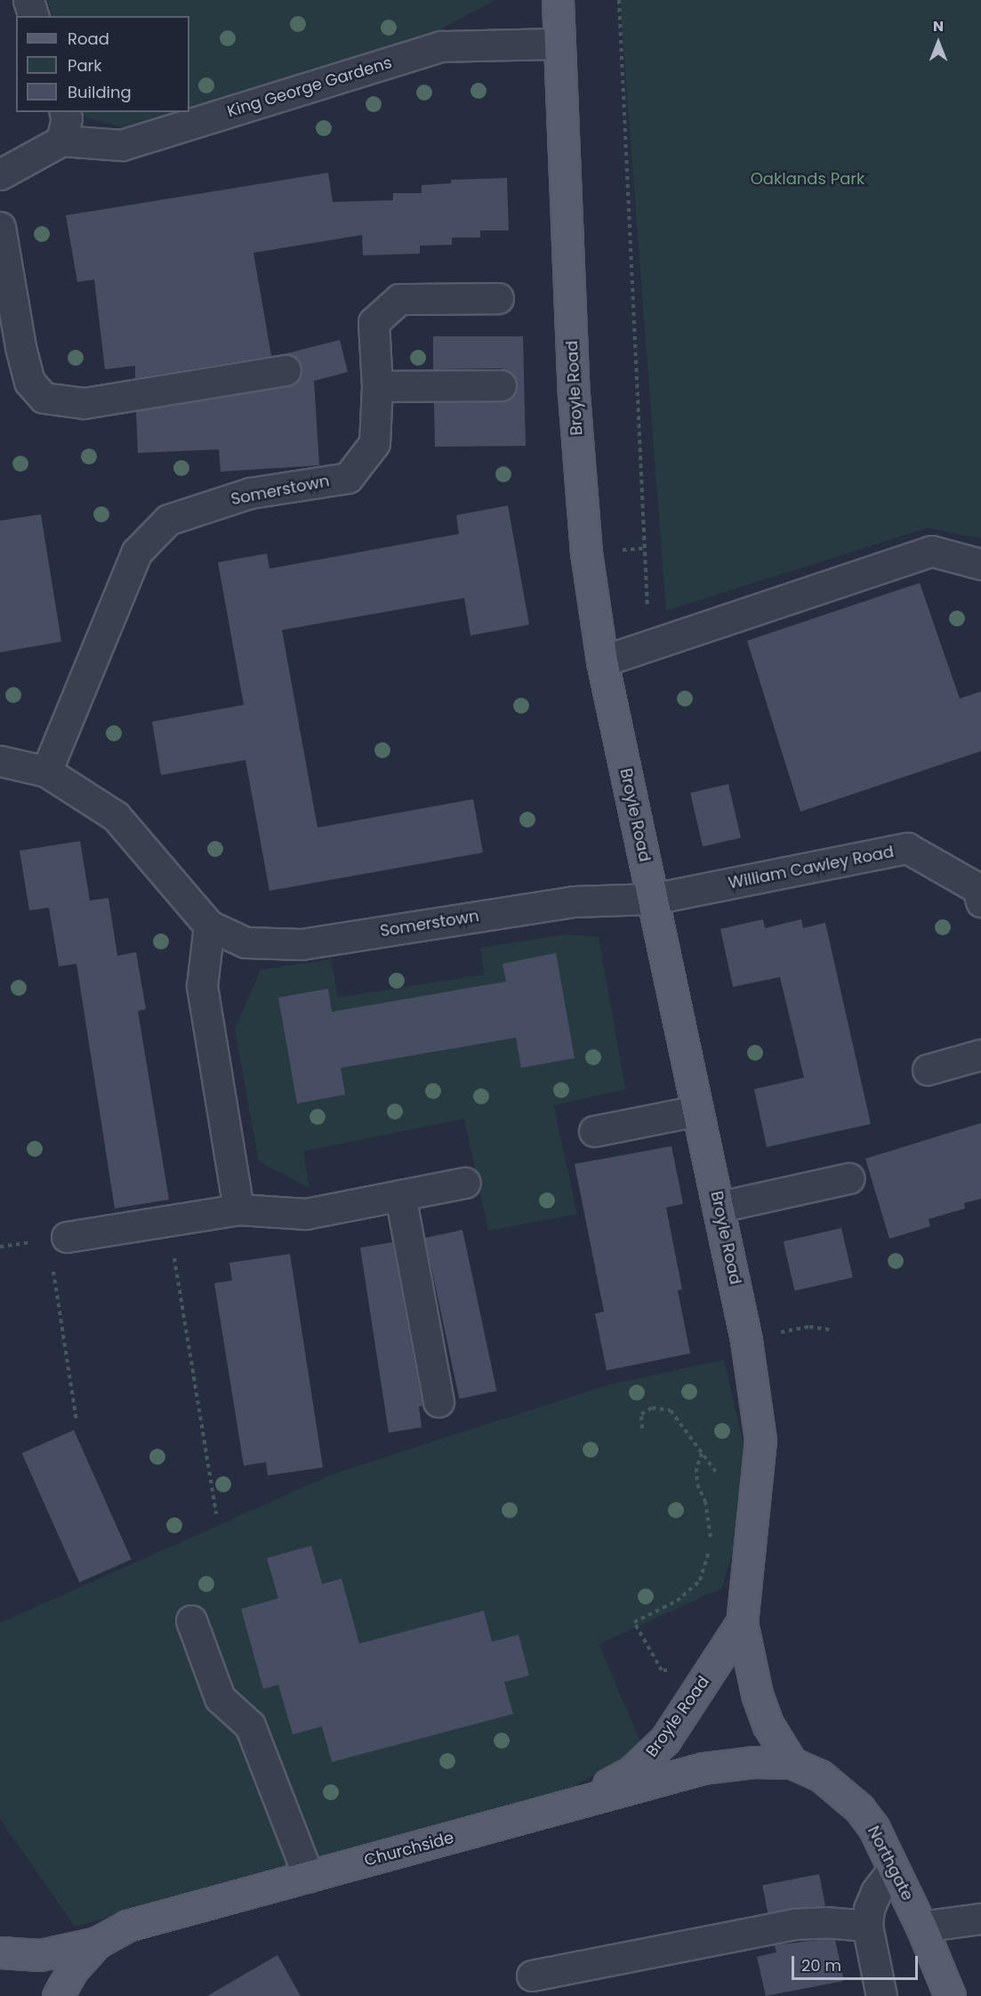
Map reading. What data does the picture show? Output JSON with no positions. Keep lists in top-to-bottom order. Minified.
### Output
{"streets":{"main road":["Broyle Road","Churchside","Northgate"],"street":["King George Gardens","Somerstown","William Cawley Road"]},"crossings":[["King George Gardens","Broyle Road"],["Broyle Road","Somerstown"],["Broyle Road","William Cawley Road"],["Broyle Road","Churchside"],["Broyle Road","Northgate"],["Somerstown","William Cawley Road"],["Churchside","Northgate"]],"parks":["Oaklands Park"],"legend":["Road","Park","Building"],"scale_bar":"20 m","north":"top"}
